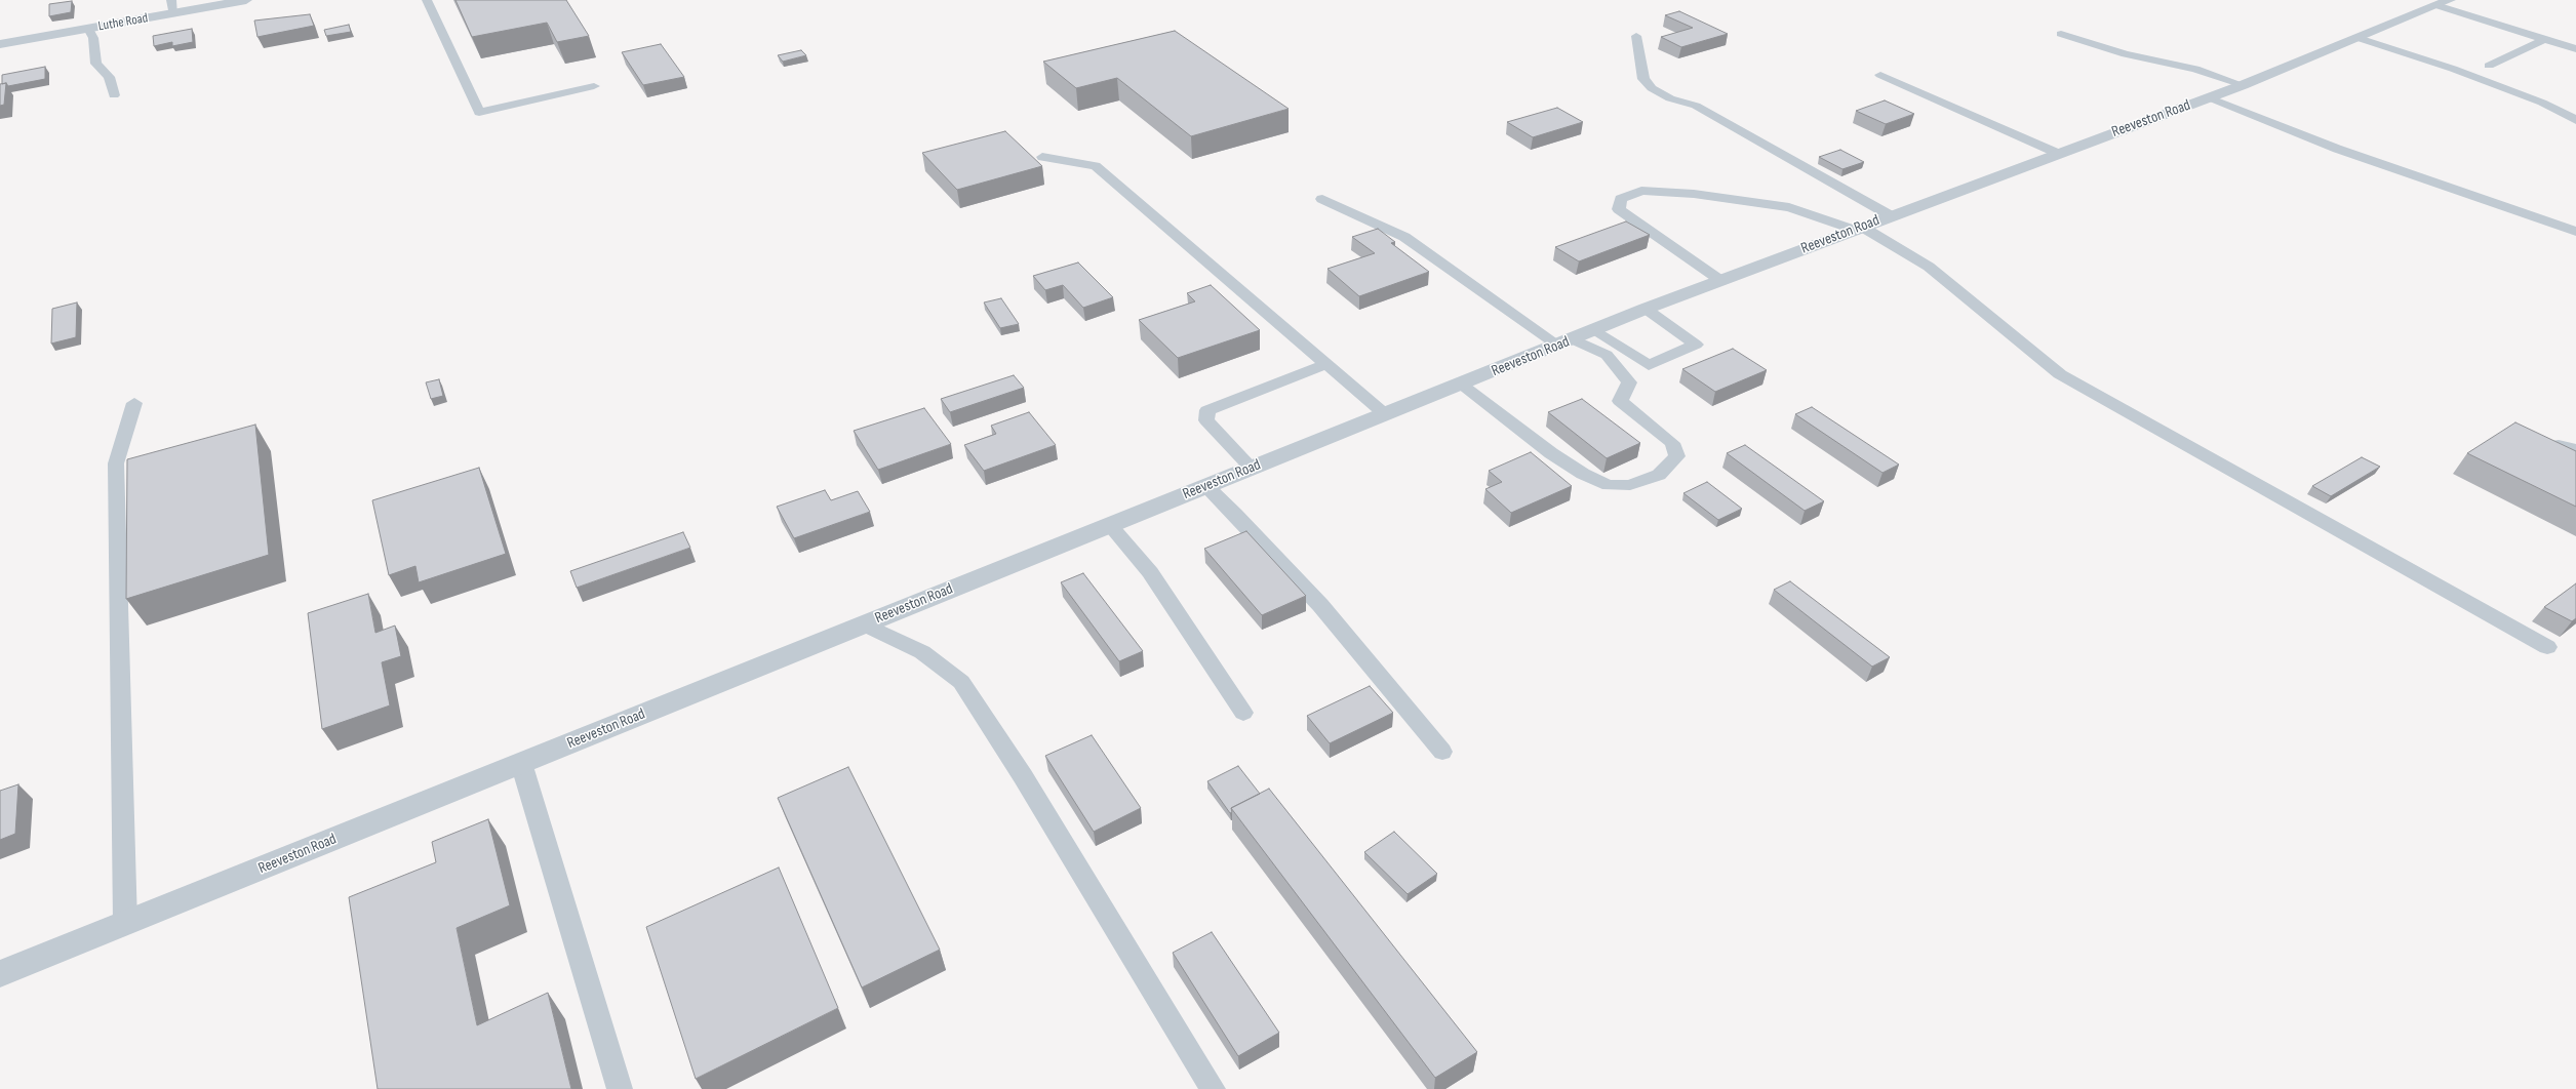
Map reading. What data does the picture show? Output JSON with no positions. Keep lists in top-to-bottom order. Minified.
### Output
{"streets":{"street":["Luthe Road","Reeveston Road"]}}
